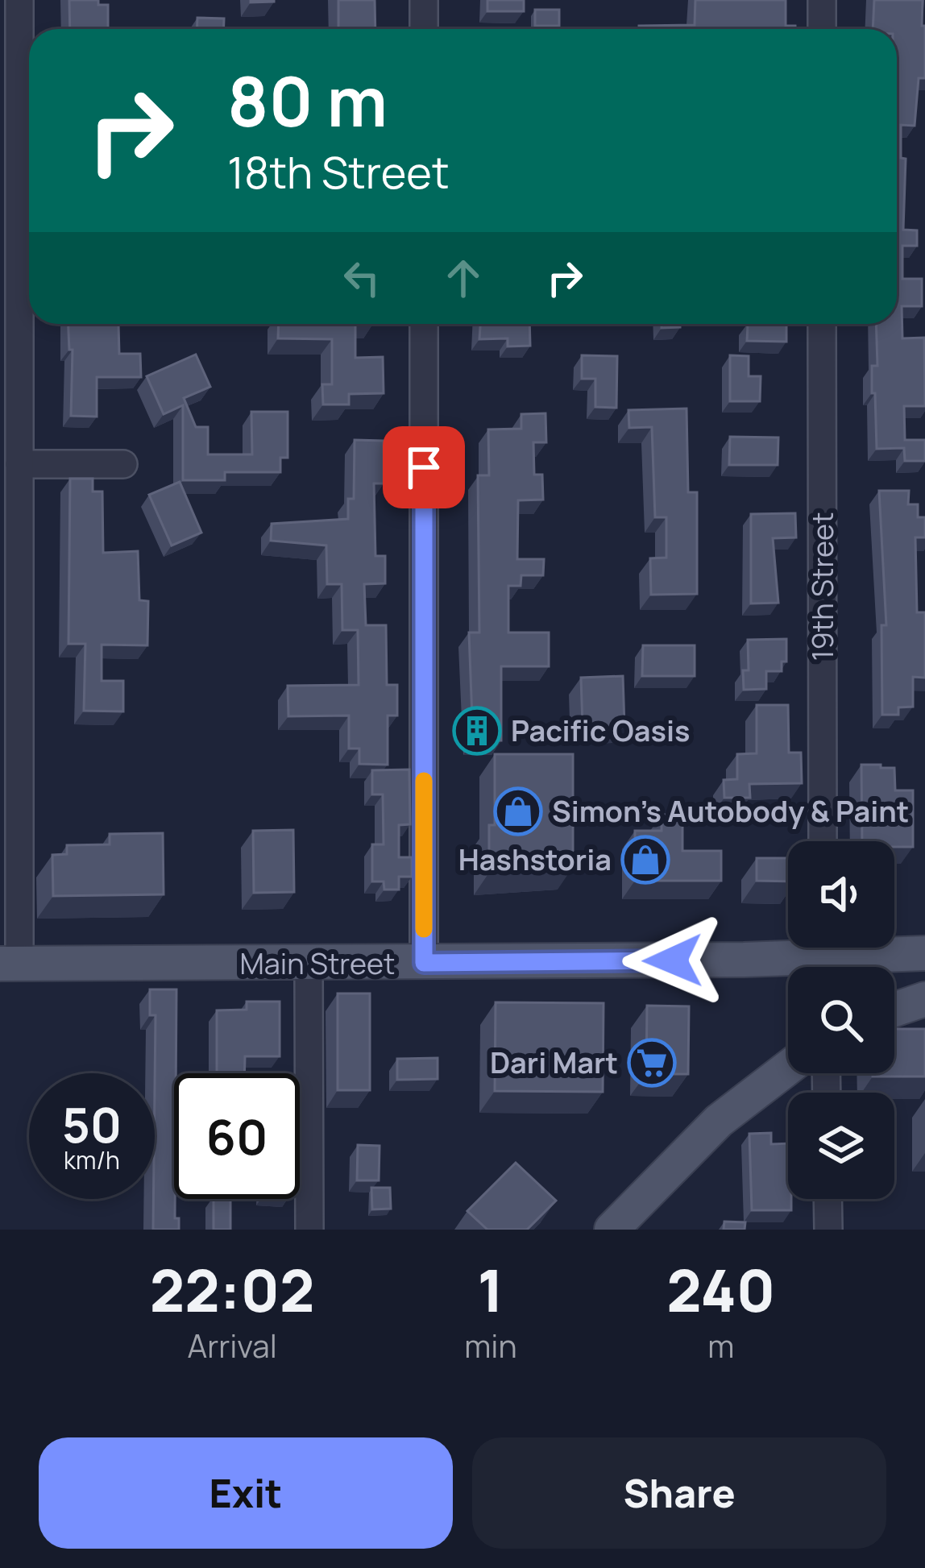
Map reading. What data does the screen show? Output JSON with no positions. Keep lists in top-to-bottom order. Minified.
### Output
{"streets":{"main road":["Main Street"],"street":["19th Street"]},"places":{"building":["Pacific Oasis"],"shop":["Simon's Autobody & Paint","Hashstoria"],"supermarket":["Dari Mart"]},"page":{"turn":["80 m","18th Street"],"speed":"50 km/h","limit":"60","eta":["22:02","Arrival","1","min","240","m"],"buttons":["Exit","Share"]}}
